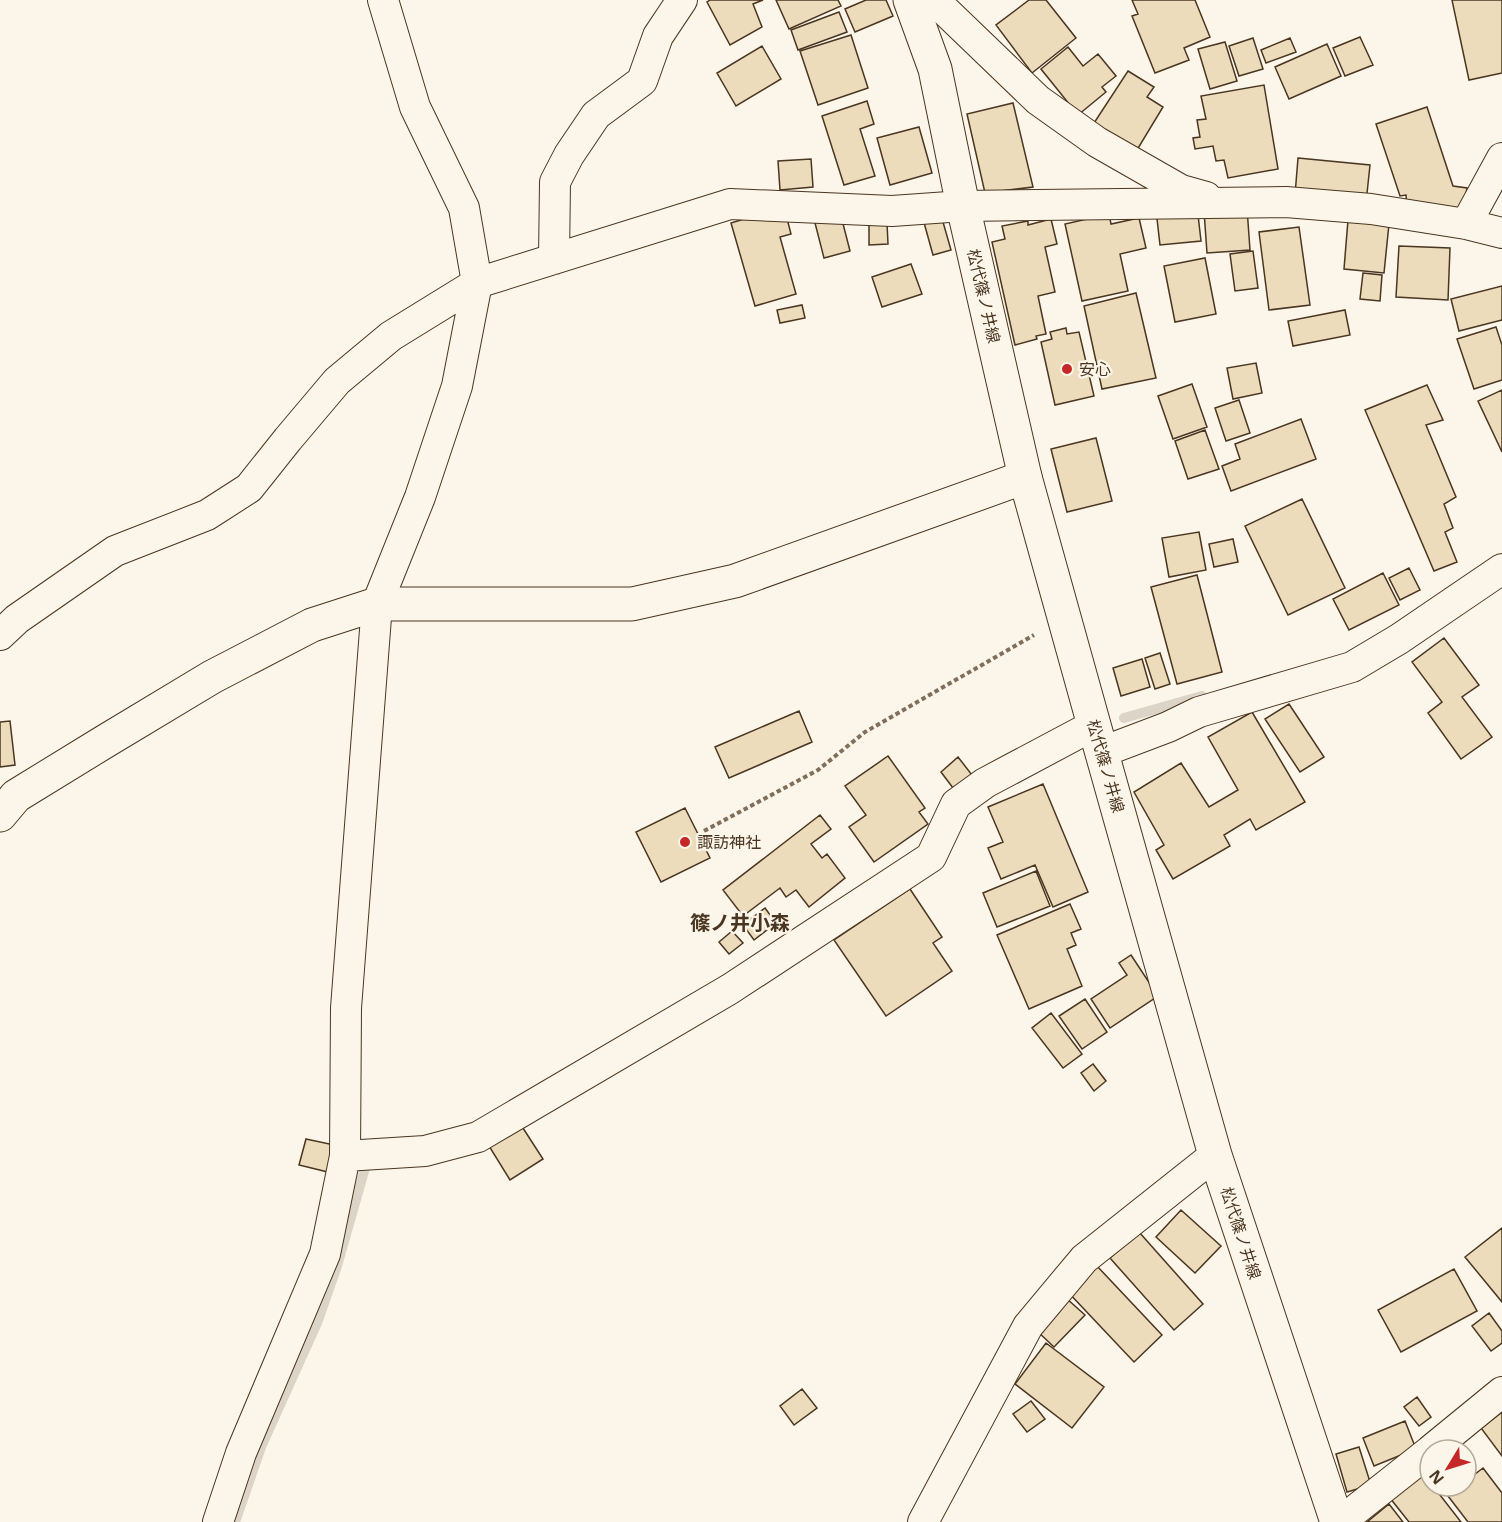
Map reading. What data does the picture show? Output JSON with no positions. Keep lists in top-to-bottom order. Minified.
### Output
{"streets":{"main road":["松代篠ノ井線"]},"districts":["篠ノ井小森"],"places":["安心","諏訪神社"],"north":"bottom left"}
